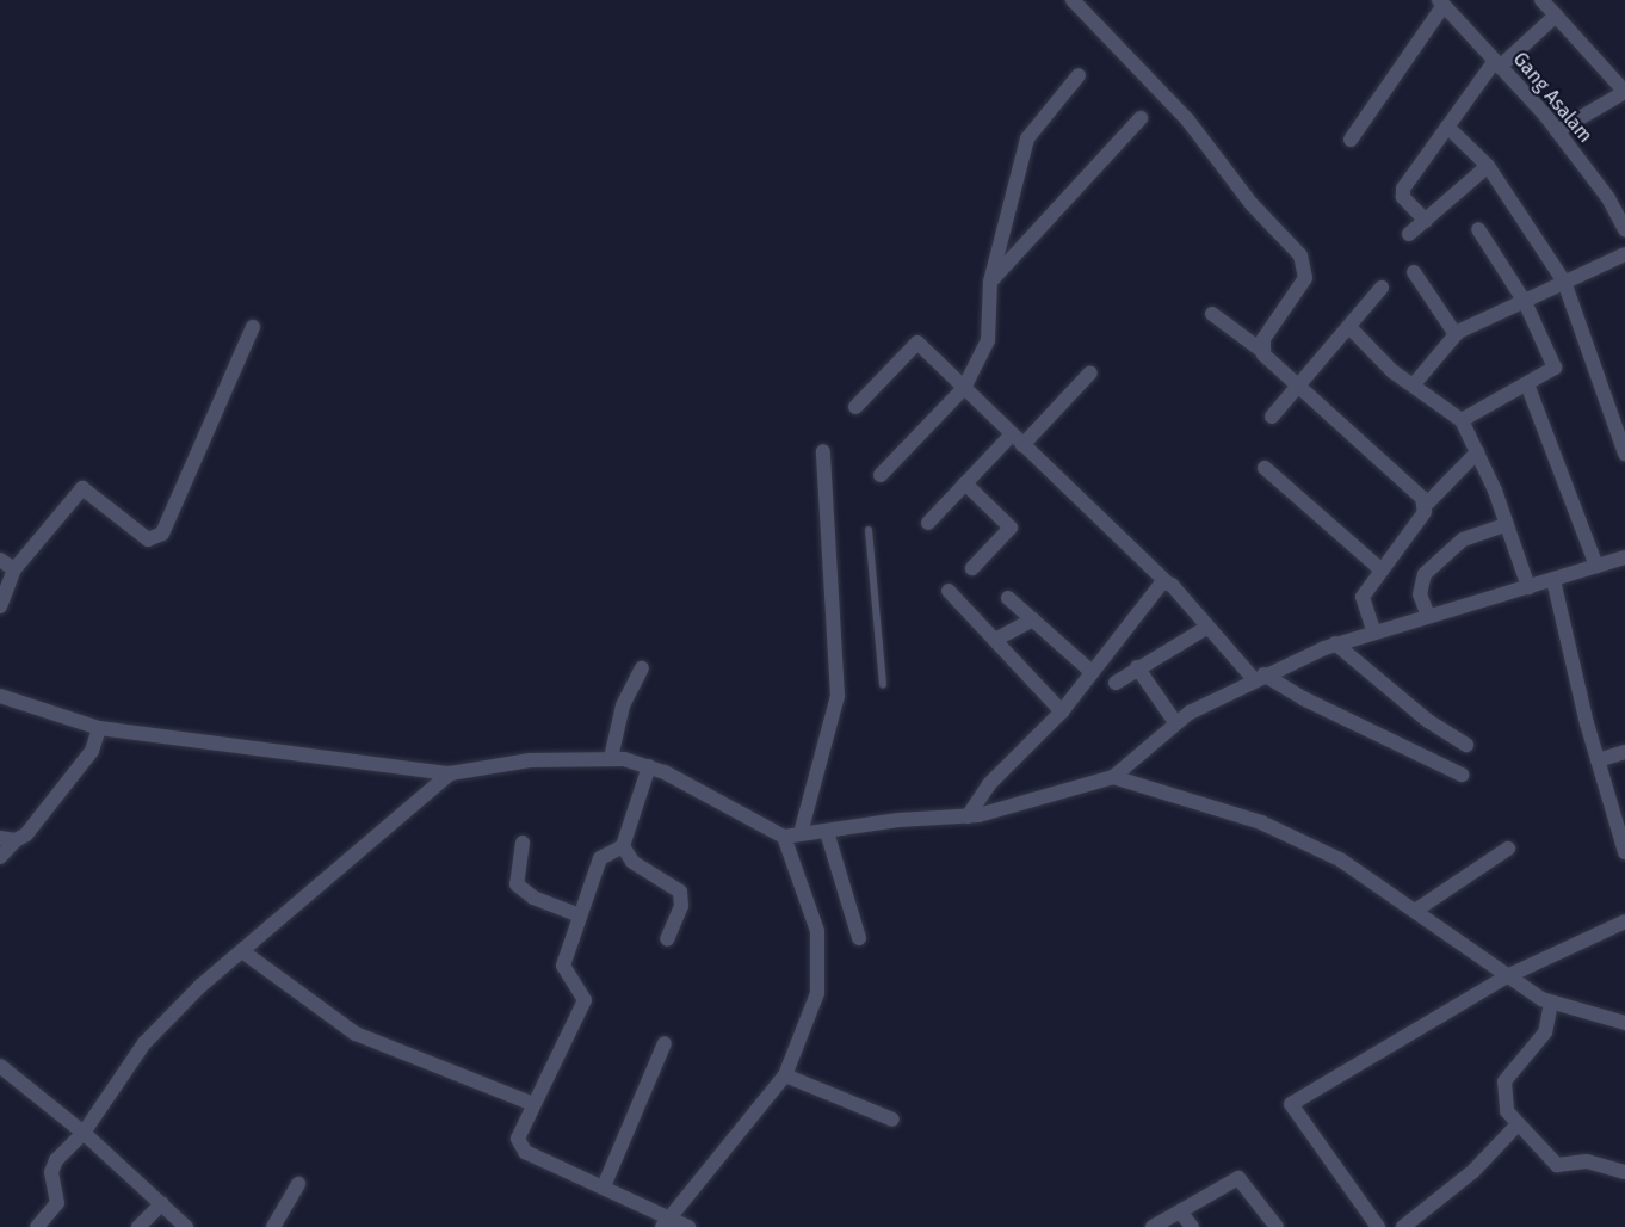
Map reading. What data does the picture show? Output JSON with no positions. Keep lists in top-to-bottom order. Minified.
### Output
{"streets":{"street":["Gang Asalam"]}}
